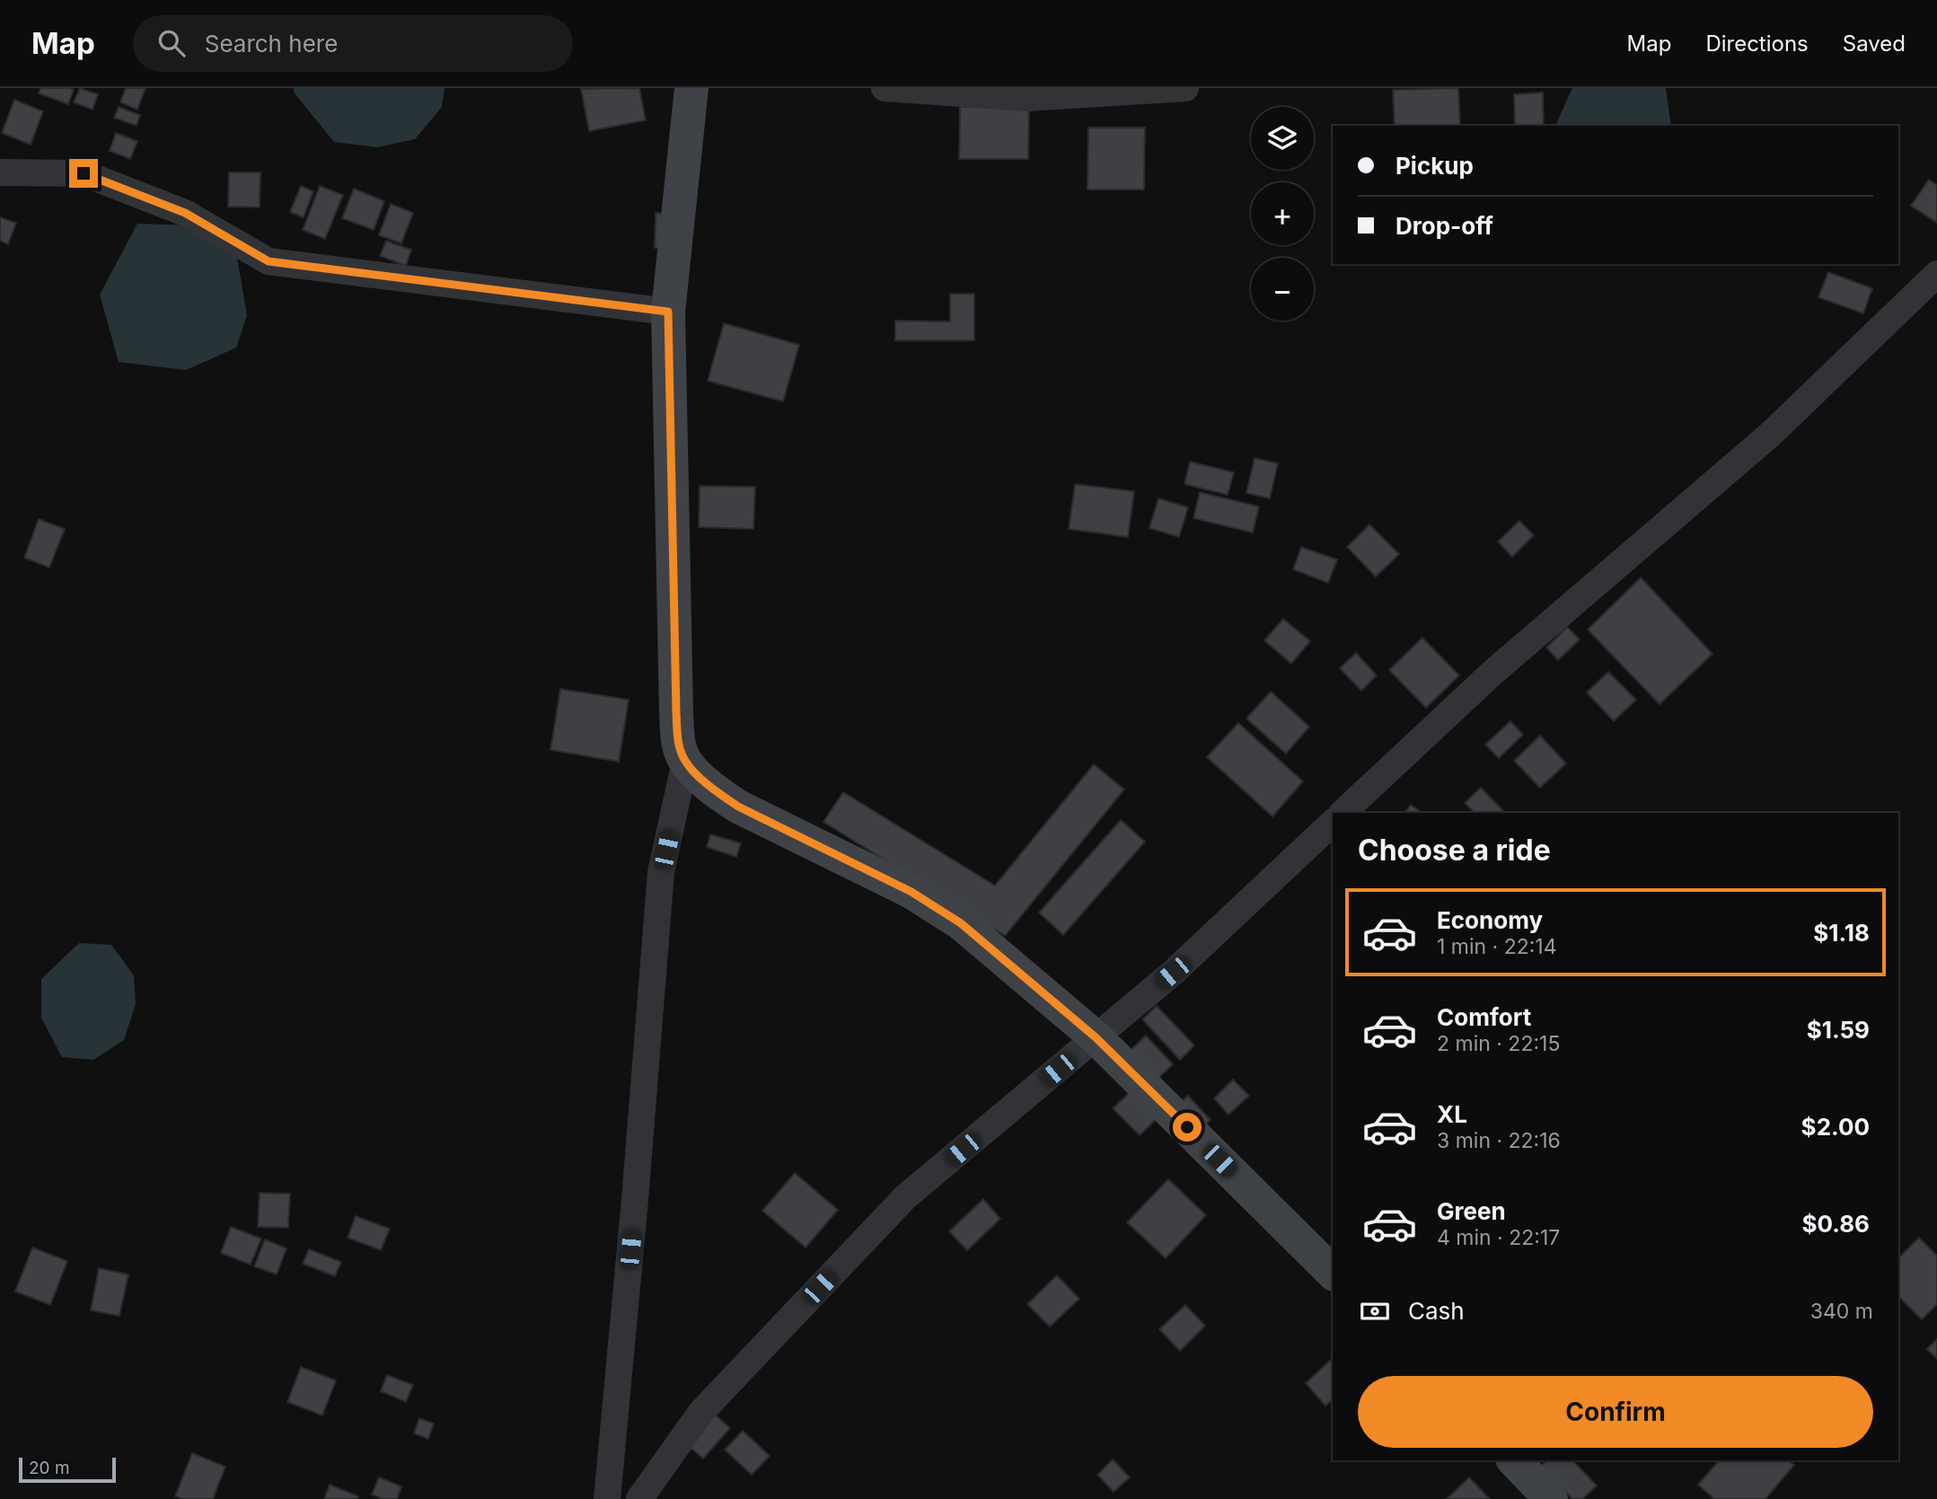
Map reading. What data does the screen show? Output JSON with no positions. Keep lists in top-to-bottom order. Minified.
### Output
{"scale_bar":"20 m","page":{"header":"Map","search":"Search here","nav":["Map","Directions","Saved"],"map_buttons":["+","−"],"banner":["Pickup","Drop-off"],"heading":"Choose a ride","list":[{"name":"Economy","note":"1 min · 22:14","value":"$1.18"},{"name":"Comfort","note":"2 min · 22:15","value":"$1.59"},{"name":"XL","note":"3 min · 22:16","value":"$2.00"},{"name":"Green","note":"4 min · 22:17","value":"$0.86"}],"pay":["Cash","340 m"],"buttons":"Confirm","scale":"20 m"}}
